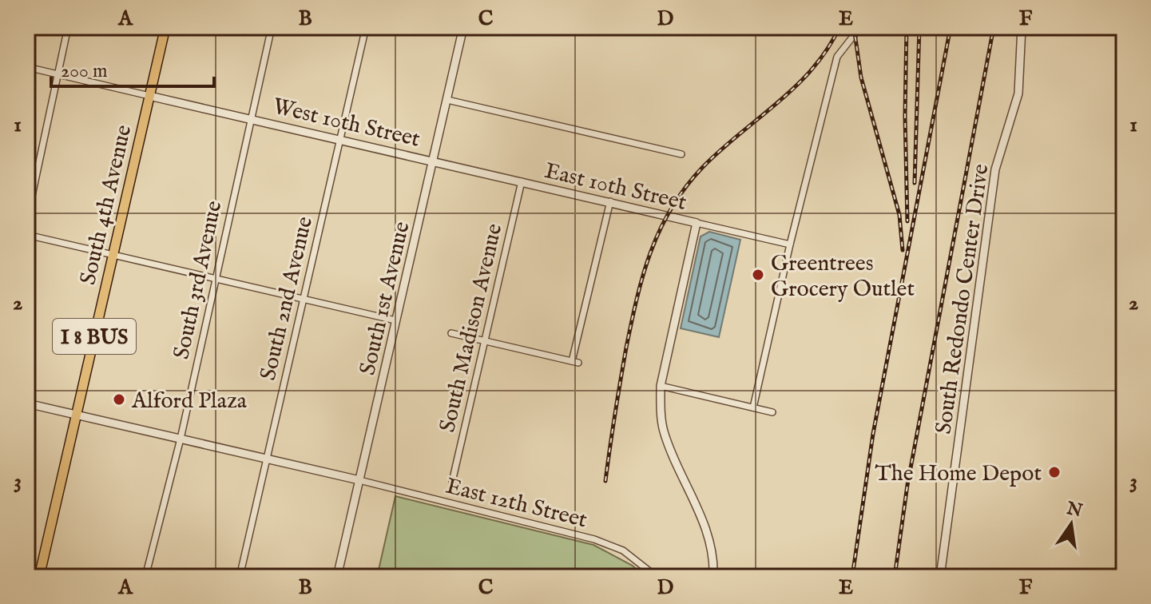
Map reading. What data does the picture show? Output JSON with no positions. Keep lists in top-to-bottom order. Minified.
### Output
{"streets":{"main road":["South 4th Avenue","I 8 BUS"],"street":["West 10th Street","East 10th Street","South 3rd Avenue","South 2nd Avenue","South 1st Avenue","South Redondo Center Drive","South Madison Avenue","East 12th Street"]},"crossings":[["West 10th Street","East 10th Street"],["West 10th Street","South 4th Avenue"],["West 10th Street","South 3rd Avenue"],["West 10th Street","South 2nd Avenue"],["West 10th Street","South 1st Avenue"],["East 10th Street","South 1st Avenue"],["East 10th Street","South Madison Avenue"],["South 1st Avenue","East 12th Street"]],"places":["Greentrees Grocery Outlet","Alford Plaza","The Home Depot"],"scale_bar":"200 m","north":"top","grid":{"columns":["A","B","C","D","E","F"],"rows":["1","2","3"]}}
